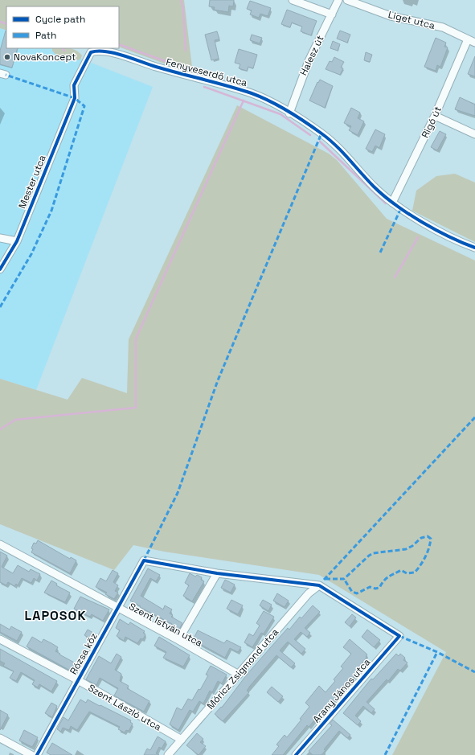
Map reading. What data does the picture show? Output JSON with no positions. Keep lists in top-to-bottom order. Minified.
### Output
{"streets":{"street":["Liget utca","Halesz út","Fenyveserdő utca","Rigó út","Mester utca","Szent István utca","Rózsa köz","Móricz Zsigmond utca","Arany János utca","Szent László utca"]},"crossings":[["Liget utca","Rigó út"],["Halesz út","Fenyveserdő utca"],["Fenyveserdő utca","Rigó út"],["Fenyveserdő utca","Mester utca"],["Szent István utca","Rózsa köz"],["Szent István utca","Móricz Zsigmond utca"],["Rózsa köz","Szent László utca"],["Móricz Zsigmond utca","Arany János utca"],["Móricz Zsigmond utca","Szent László utca"]],"districts":["LAPOSOK"],"places":["NovaKoncept"],"legend":["Cycle path","Path"]}
